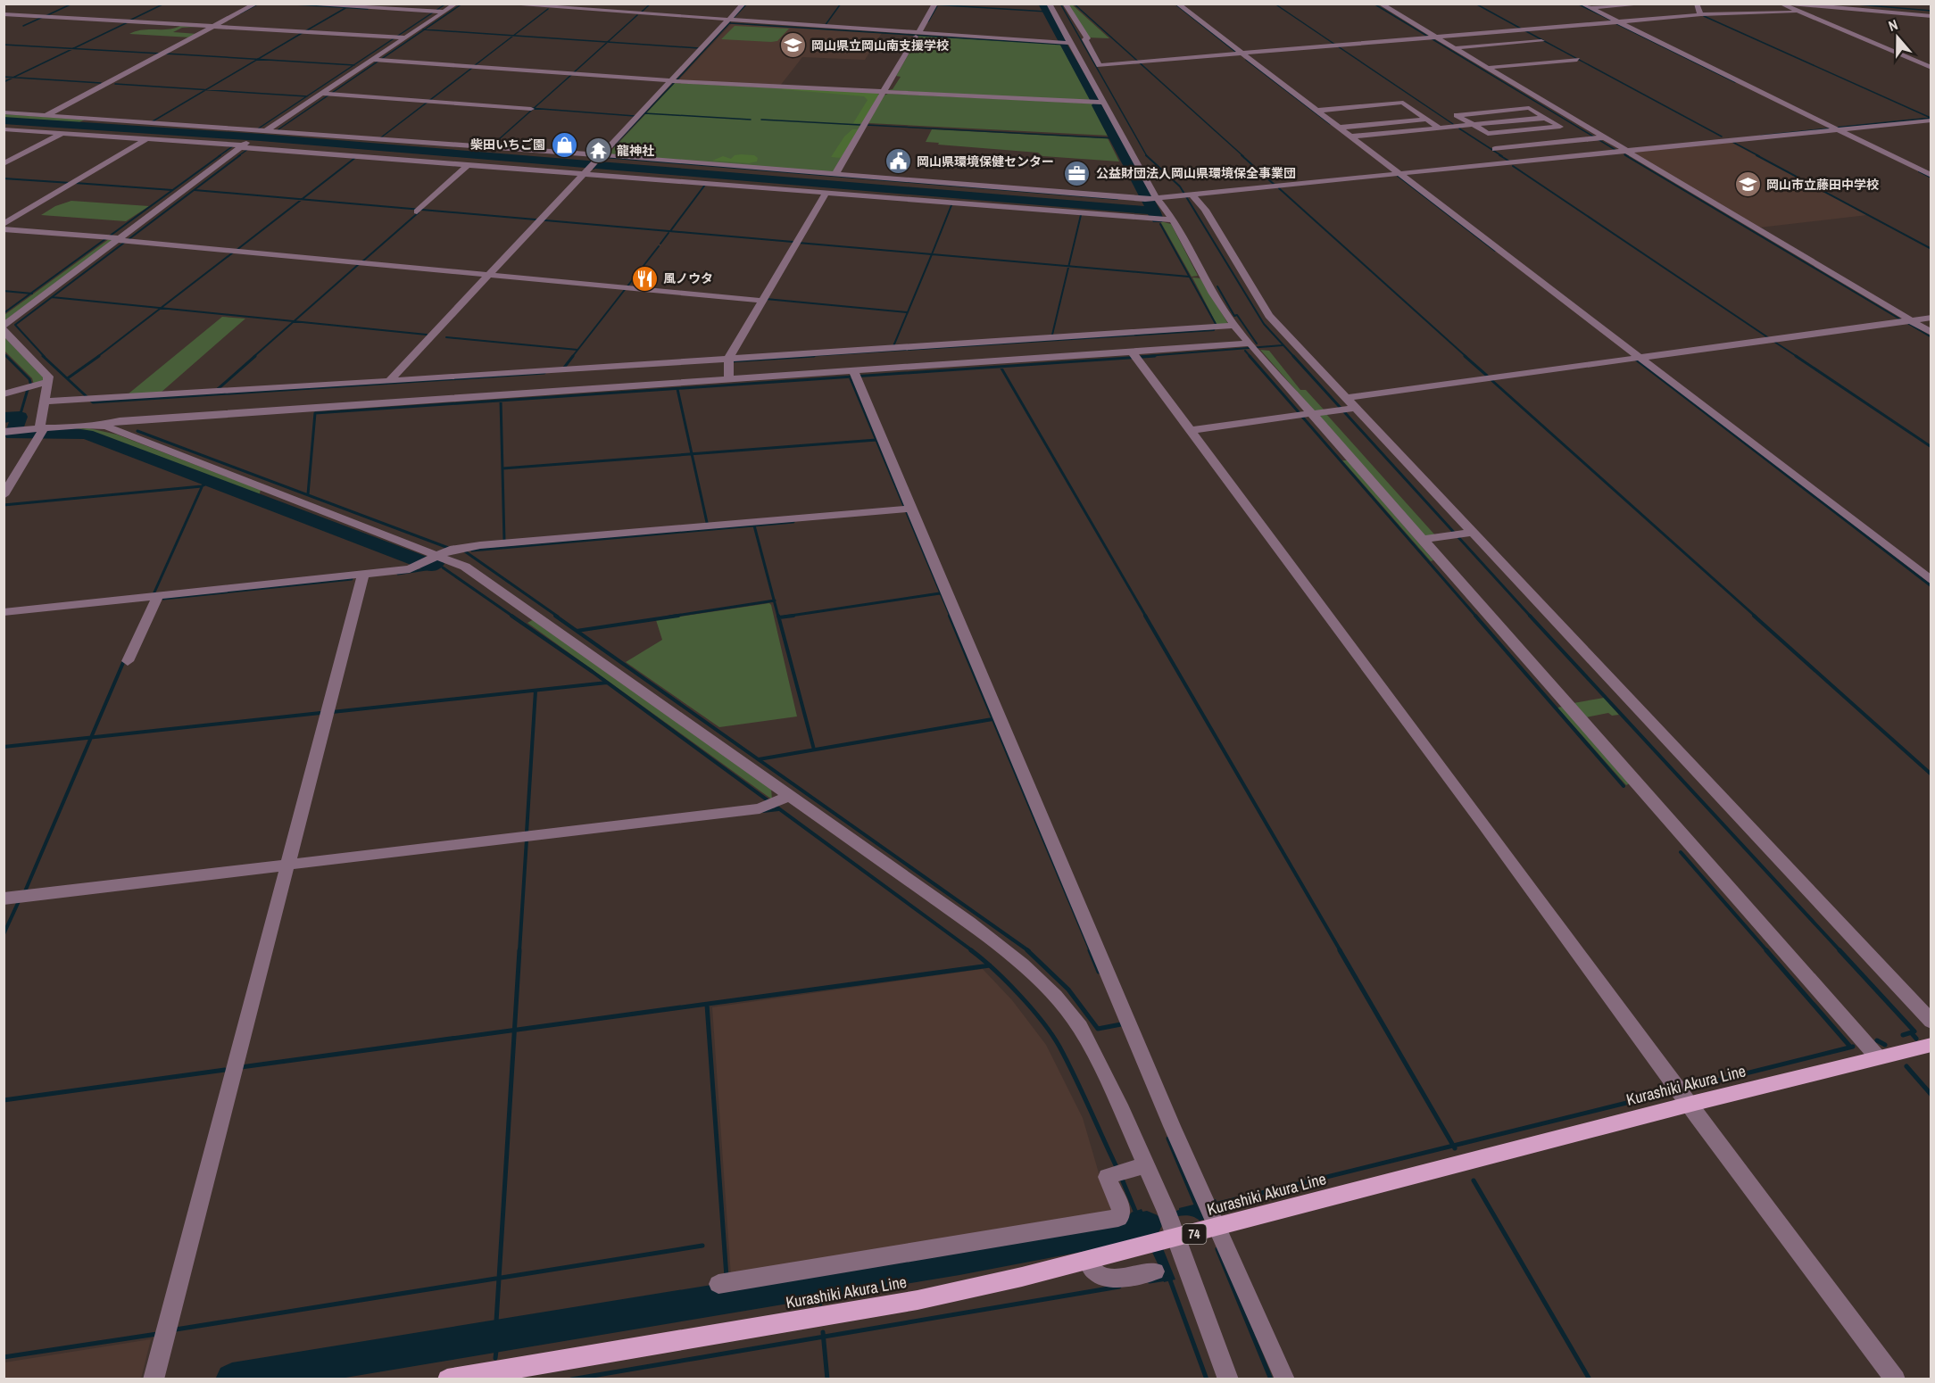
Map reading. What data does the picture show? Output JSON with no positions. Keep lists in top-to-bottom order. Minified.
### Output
{"streets":{"main road":["Kurashiki Akura Line","74"]},"places":{"school or university":["岡山県立岡山南支援学校","岡山市立藤田中学校"],"shop":["柴田いちご園"],"temple":["龍神社"],"public building":["岡山県環境保健センター"],"office":["公益財団法人岡山県環境保全事業団"],"restaurant":["風ノウタ"]},"north":"top"}
